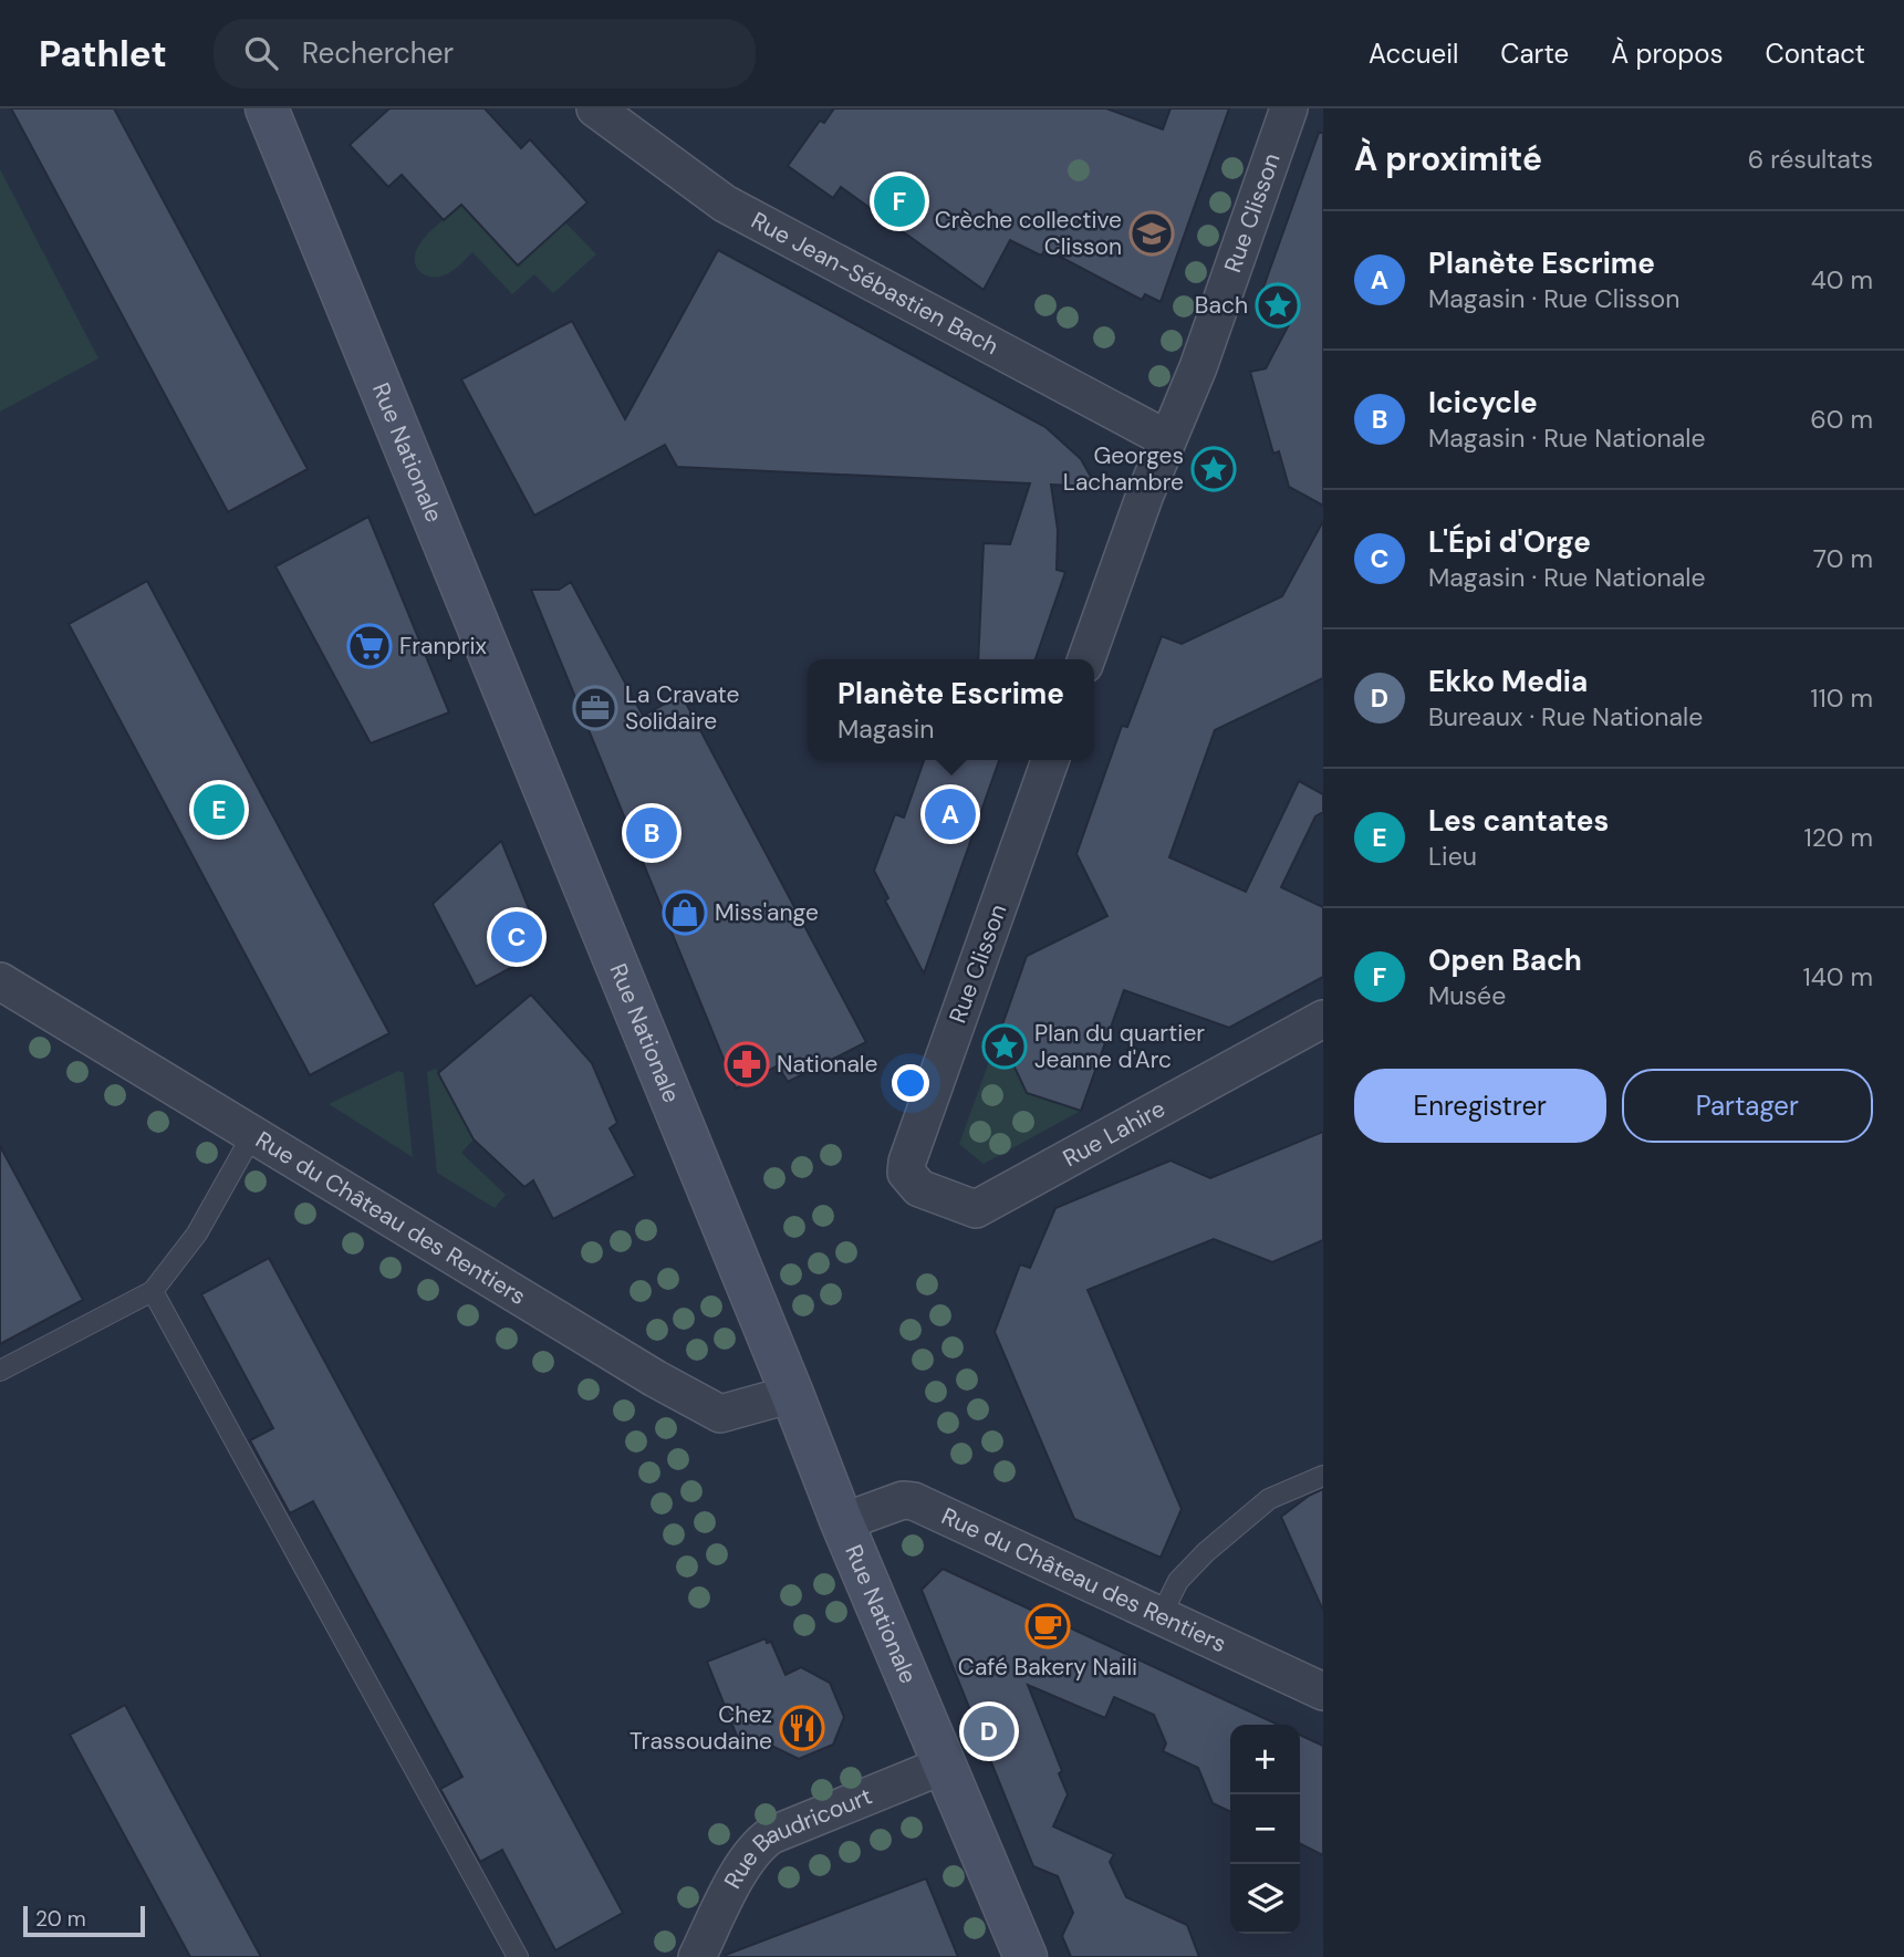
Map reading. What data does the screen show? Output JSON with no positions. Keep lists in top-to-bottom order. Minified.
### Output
{"streets":{"street":["Rue Clisson","Rue Jean-Sébastien Bach","Rue Nationale","Rue Lahire","Rue du Château des Rentiers","Rue Baudricourt"]},"crossings":[["Rue Clisson","Rue Jean-Sébastien Bach"],["Rue Clisson","Rue Lahire"],["Rue Nationale","Rue du Château des Rentiers"],["Rue Nationale","Rue Baudricourt"]],"places":{"school or university":["Crèche collective Clisson"],"place":["Bach","Georges Lachambre","Plan du quartier Jeanne d'Arc"],"supermarket":["Franprix"],"office":["La Cravate Solidaire"],"shop":["Miss'ange"],"pharmacy":["Nationale"],"cafe":["Café Bakery Naili"],"restaurant":["Chez Trassoudaine"]},"scale_bar":"20 m","page":{"header":"Pathlet","search":"Rechercher","nav":["Accueil","Carte","À propos","Contact"],"heading":["À proximité","6 résultats"],"pins":["F","E","A","B","C","D"],"list":[{"mark":"A","name":"Planète Escrime","note":"Magasin · Rue Clisson","value":"40 m"},{"mark":"B","name":"Icicycle","note":"Magasin · Rue Nationale","value":"60 m"},{"mark":"C","name":"L'Épi d'Orge","note":"Magasin · Rue Nationale","value":"70 m"},{"mark":"D","name":"Ekko Media","note":"Bureaux · Rue Nationale","value":"110 m"},{"mark":"E","name":"Les cantates","note":"Lieu","value":"120 m"},{"mark":"F","name":"Open Bach","note":"Musée","value":"140 m"}],"popup":["Planète Escrime","Magasin"],"buttons":["Enregistrer","Partager"],"map_buttons":["+","−"],"scale":"20 m"}}
